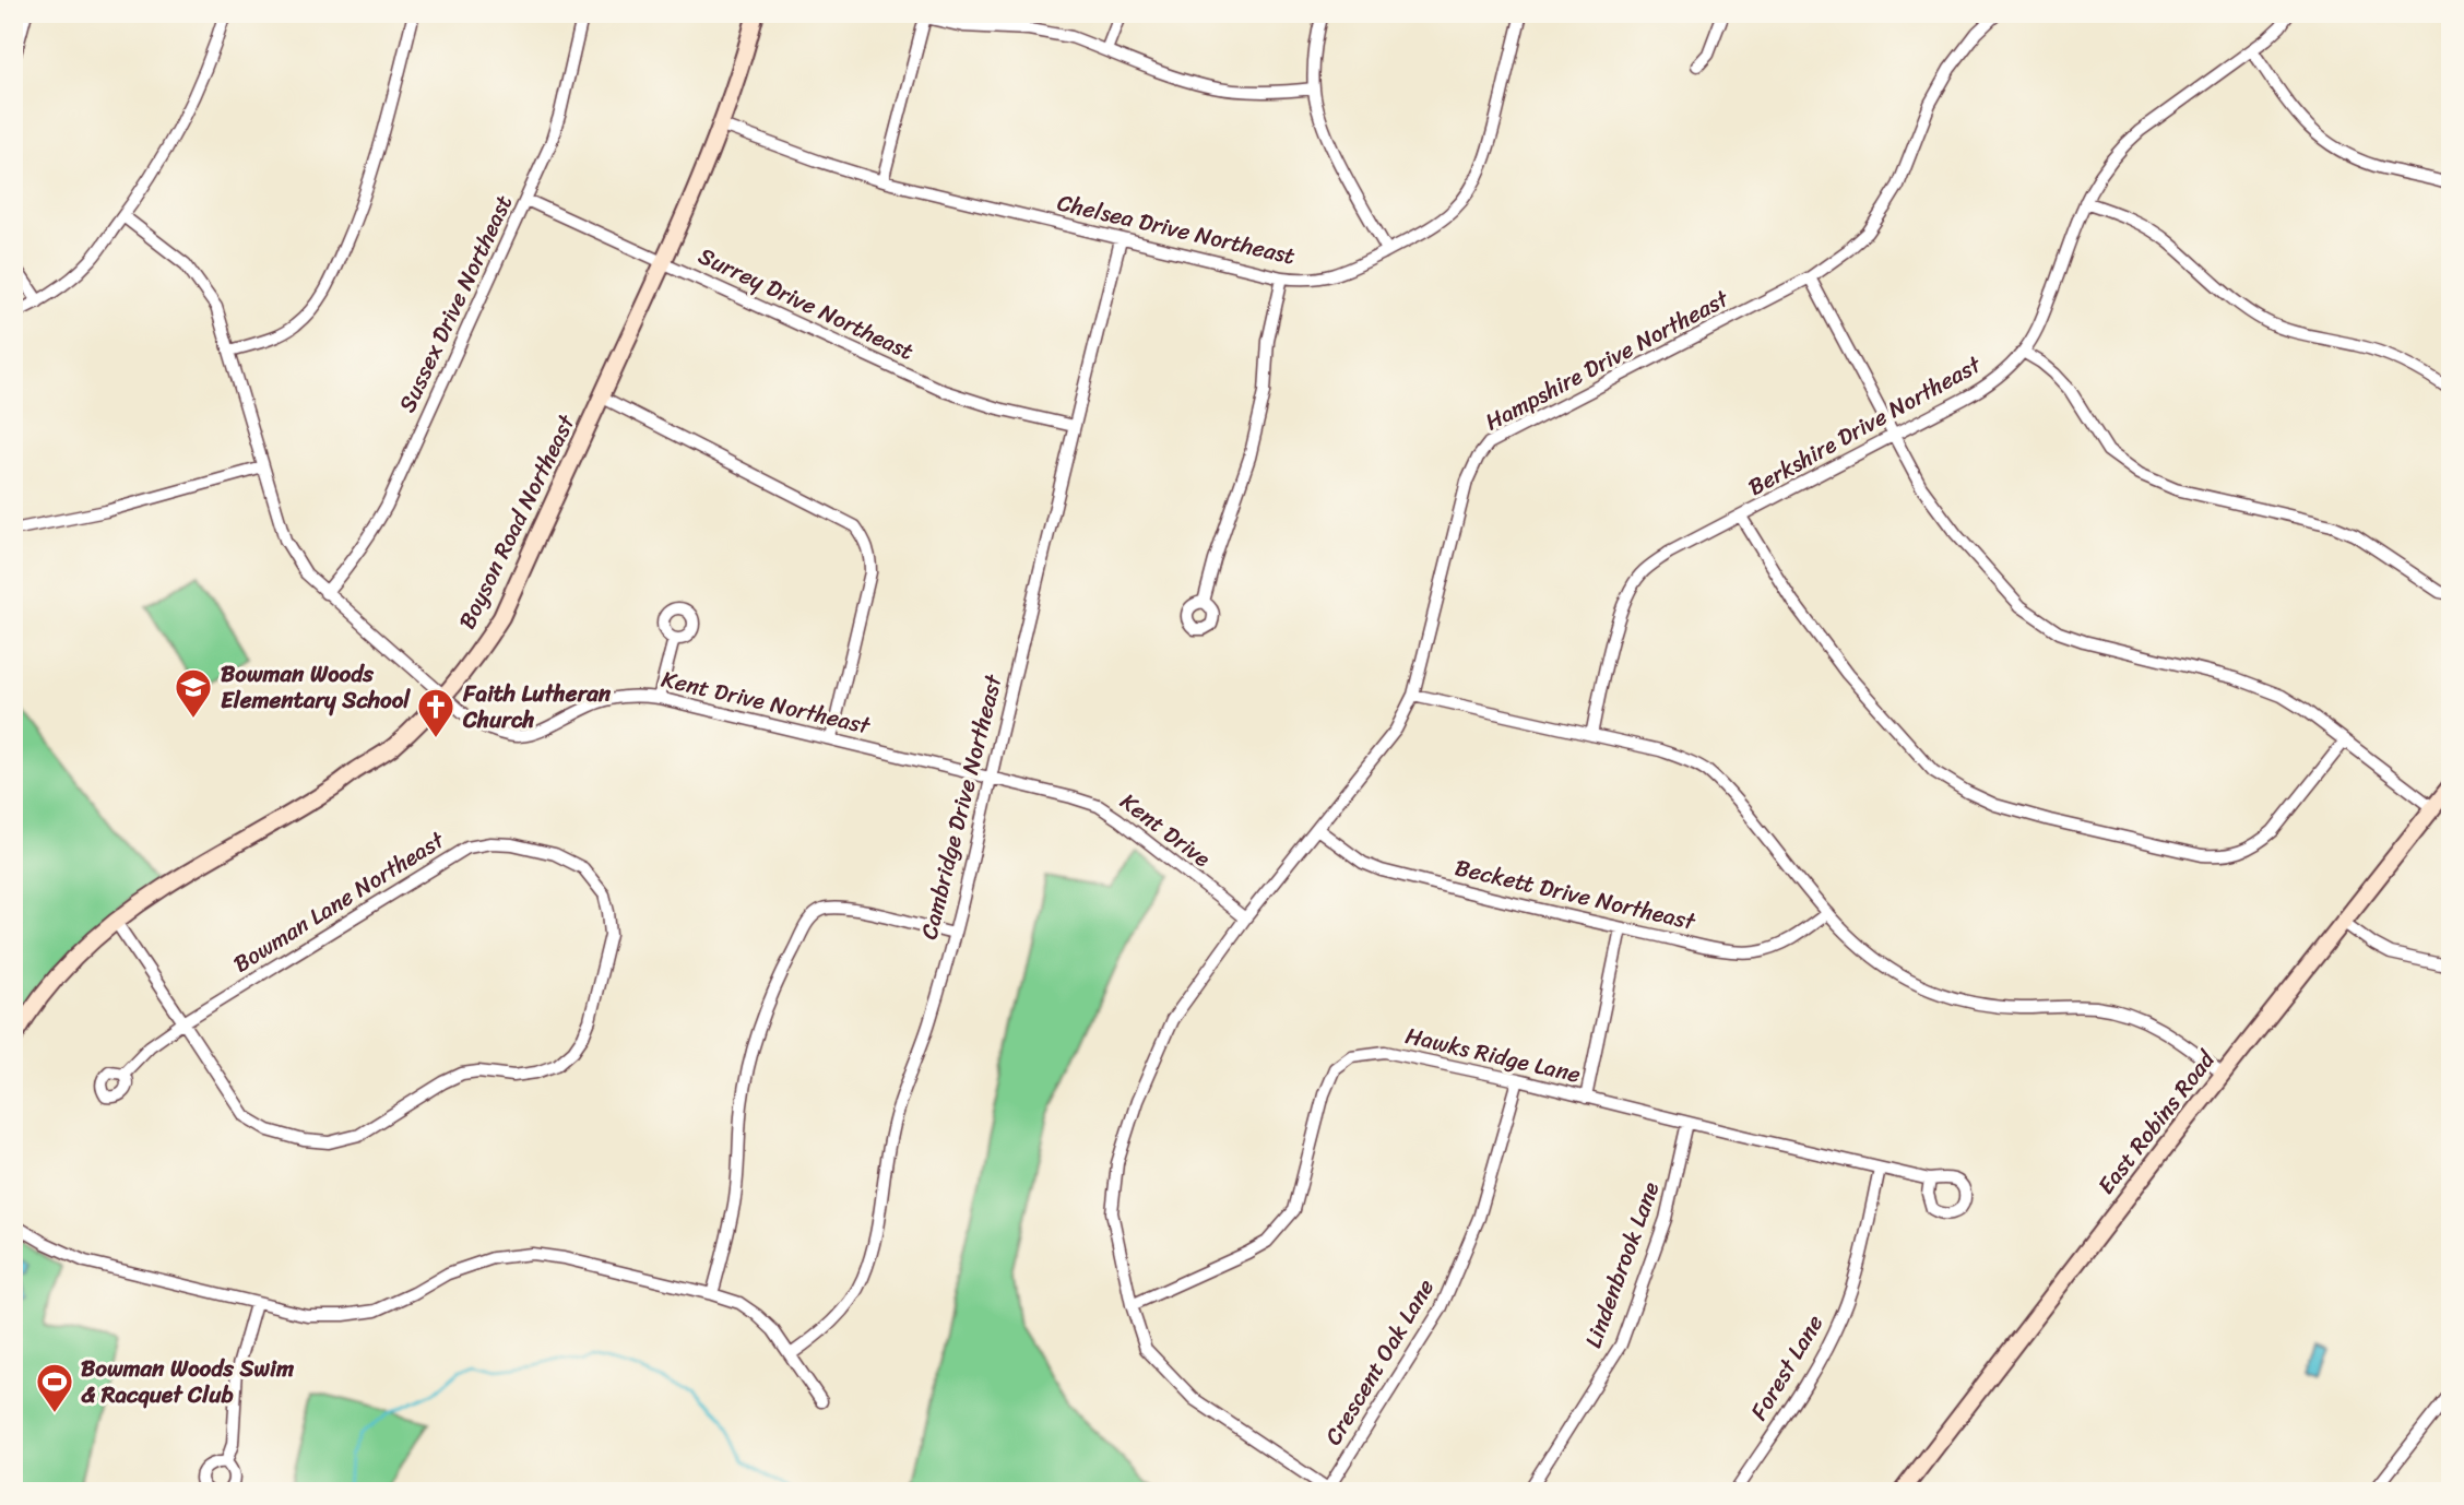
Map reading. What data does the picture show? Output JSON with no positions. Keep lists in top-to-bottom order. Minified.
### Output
{"streets":{"main road":["Boyson Road Northeast","East Robins Road"],"street":["Chelsea Drive Northeast","Sussex Drive Northeast","Surrey Drive Northeast","Hampshire Drive Northeast","Berkshire Drive Northeast","Kent Drive Northeast","Cambridge Drive Northeast","Kent Drive","Beckett Drive Northeast","Bowman Lane Northeast","Hawks Ridge Lane","Lindenbrook Lane","Crescent Oak Lane","Forest Lane"]},"crossings":[["Chelsea Drive Northeast","Boyson Road Northeast"],["Chelsea Drive Northeast","Cambridge Drive Northeast"],["Sussex Drive Northeast","Surrey Drive Northeast"],["Sussex Drive Northeast","Kent Drive Northeast"],["Surrey Drive Northeast","Boyson Road Northeast"],["Surrey Drive Northeast","Cambridge Drive Northeast"],["Hampshire Drive Northeast","Kent Drive"],["Hampshire Drive Northeast","Beckett Drive Northeast"],["Hampshire Drive Northeast","Hawks Ridge Lane"],["Hampshire Drive Northeast","Crescent Oak Lane"],["Boyson Road Northeast","Kent Drive Northeast"],["Boyson Road Northeast","Bowman Lane Northeast"],["Kent Drive Northeast","Cambridge Drive Northeast"],["Kent Drive Northeast","Kent Drive"],["Hawks Ridge Lane","Lindenbrook Lane"],["Hawks Ridge Lane","Crescent Oak Lane"],["Hawks Ridge Lane","Forest Lane"]],"places":{"school or university":["Bowman Woods Elementary School"],"church":["Faith Lutheran Church"],"sports":["Bowman Woods Swim & Racquet Club"]}}
